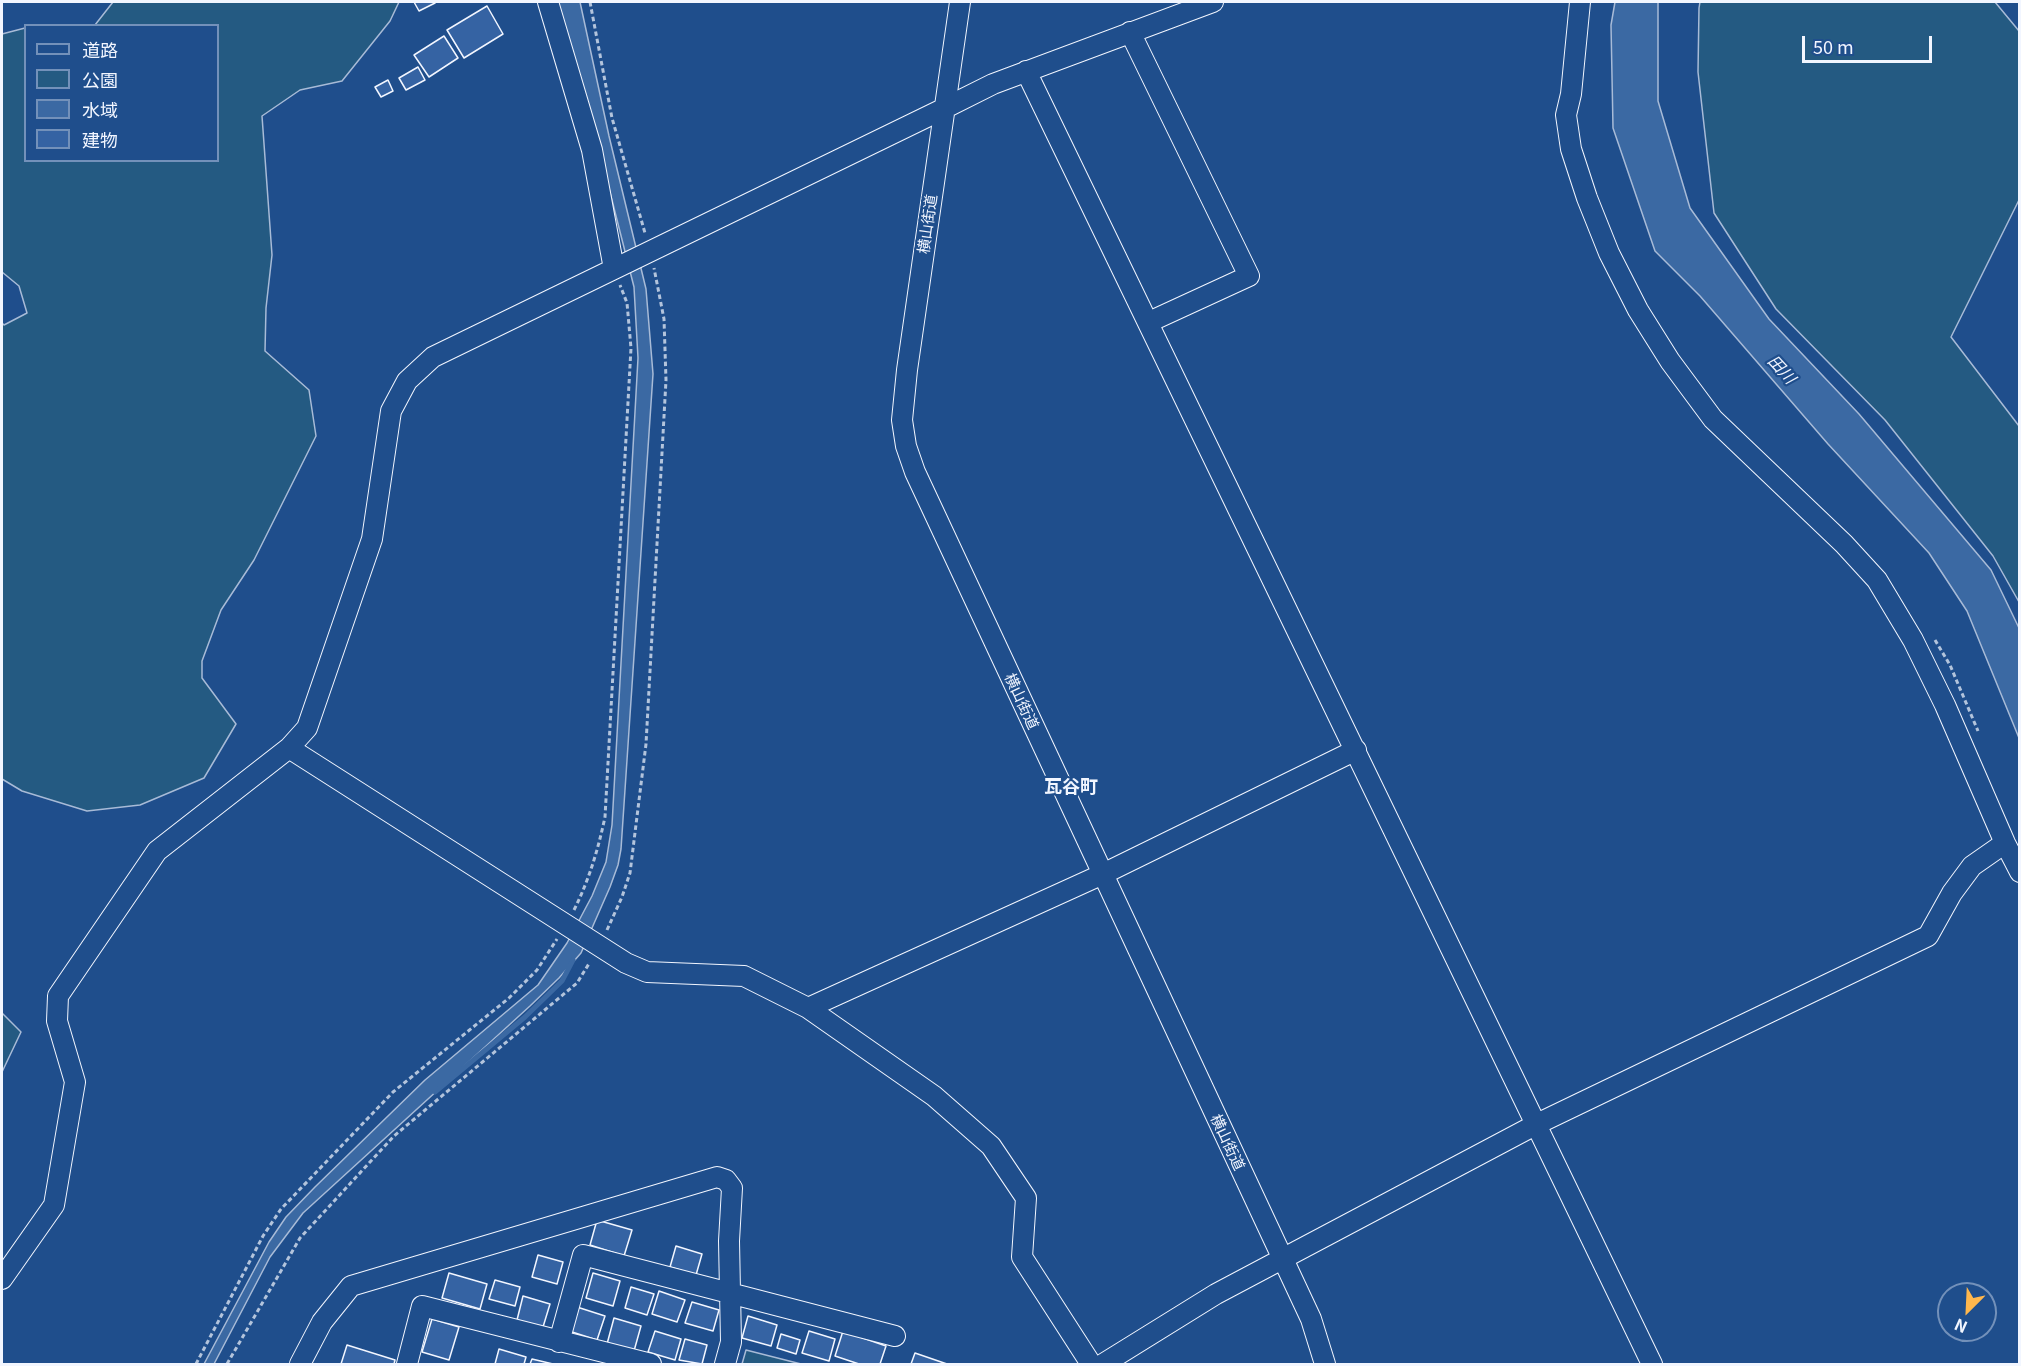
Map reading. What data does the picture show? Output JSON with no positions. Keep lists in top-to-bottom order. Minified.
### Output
{"streets":{"street":["横山街道"]},"districts":["瓦谷町"],"water":["田川"],"legend":["道路","公園","水域","建物"],"scale_bar":"50 m","north":"bottom left"}
